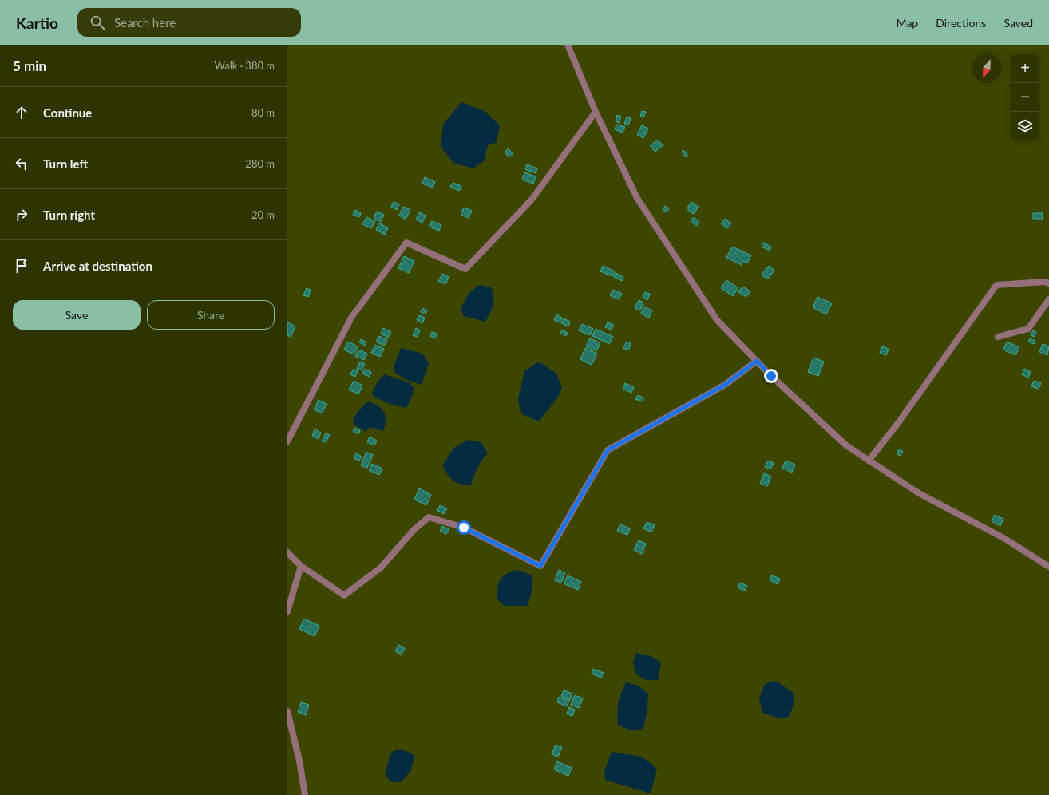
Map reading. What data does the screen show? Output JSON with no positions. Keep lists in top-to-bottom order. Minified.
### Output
{"north":"bottom","page":{"header":"Kartio","search":"Search here","nav":["Map","Directions","Saved"],"heading":["5 min","Walk · 380 m"],"map_buttons":["+","−"],"list":[["Continue","80 m"],["Turn left","280 m"],["Turn right","20 m"],"Arrive at destination"],"buttons":["Save","Share"]}}
